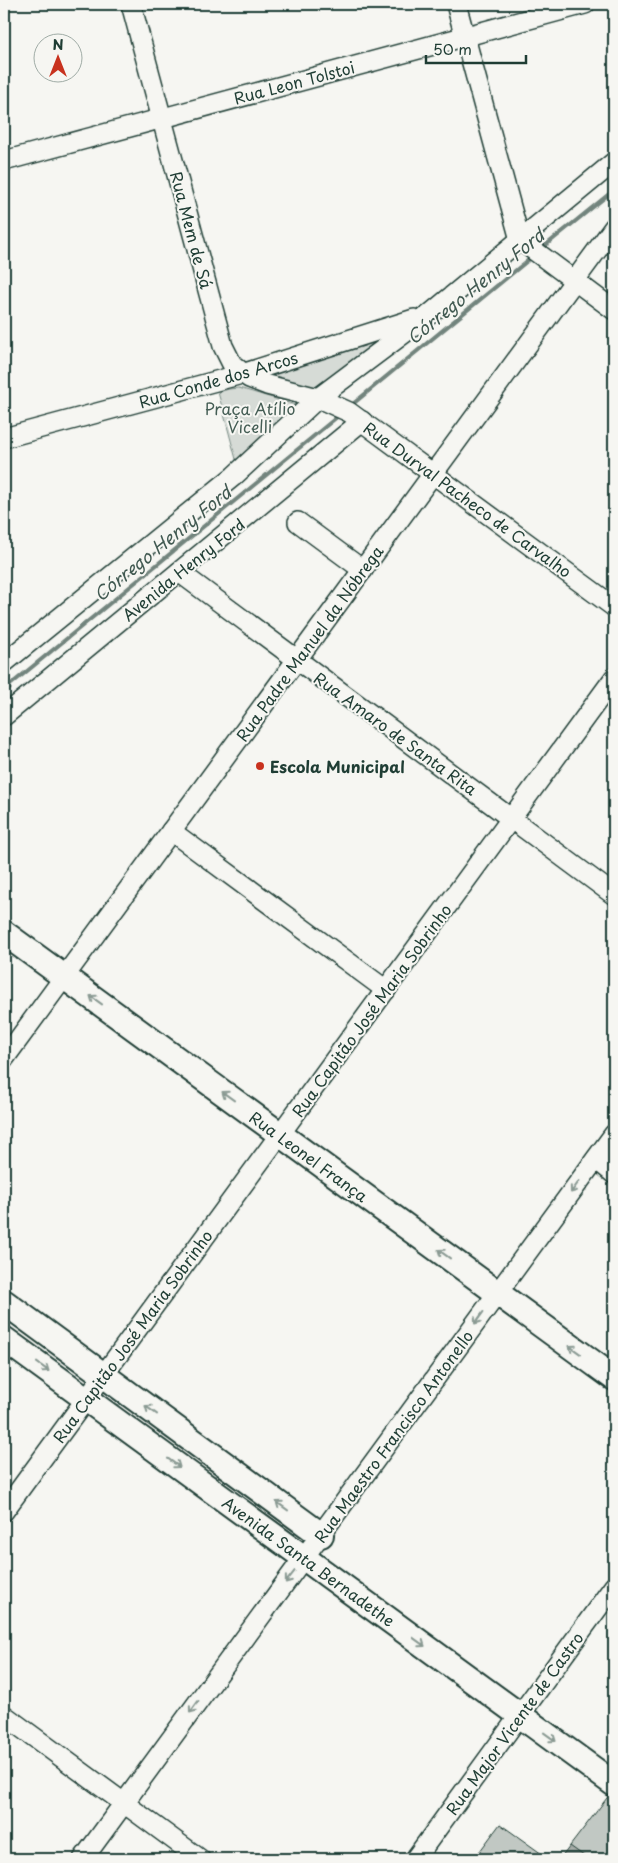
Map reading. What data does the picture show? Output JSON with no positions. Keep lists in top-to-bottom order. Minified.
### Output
{"streets":{"main road":["Rua Leonel França","Avenida Santa Bernadethe"],"street":["Rua Leon Tolstoi","Rua Mem de Sá","Rua Conde dos Arcos","Rua Durval Pacheco de Carvalho","Avenida Henry Ford","Rua Padre Manuel da Nóbrega","Rua Amaro de Santa Rita","Rua Capitão José Maria Sobrinho","Rua Maestro Francisco Antonello","Rua Major Vicente de Castro"]},"crossings":[["Rua Leon Tolstoi","Rua Mem de Sá"],["Rua Mem de Sá","Rua Conde dos Arcos"],["Rua Mem de Sá","Rua Durval Pacheco de Carvalho"],["Rua Durval Pacheco de Carvalho","Avenida Henry Ford"],["Rua Durval Pacheco de Carvalho","Rua Padre Manuel da Nóbrega"],["Avenida Henry Ford","Rua Amaro de Santa Rita"],["Rua Padre Manuel da Nóbrega","Rua Amaro de Santa Rita"],["Rua Padre Manuel da Nóbrega","Rua Leonel França"],["Rua Amaro de Santa Rita","Rua Capitão José Maria Sobrinho"],["Rua Capitão José Maria Sobrinho","Rua Leonel França"],["Rua Capitão José Maria Sobrinho","Avenida Santa Bernadethe"],["Rua Leonel França","Rua Maestro Francisco Antonello"],["Rua Maestro Francisco Antonello","Avenida Santa Bernadethe"],["Avenida Santa Bernadethe","Rua Major Vicente de Castro"]],"one_way":["Rua Leonel França","Rua Maestro Francisco Antonello"],"water":["Córrego Henry Ford"],"parks":["Praça Atílio Vicelli"],"places":["Escola Municipal"],"scale_bar":"50 m","north":"top"}
